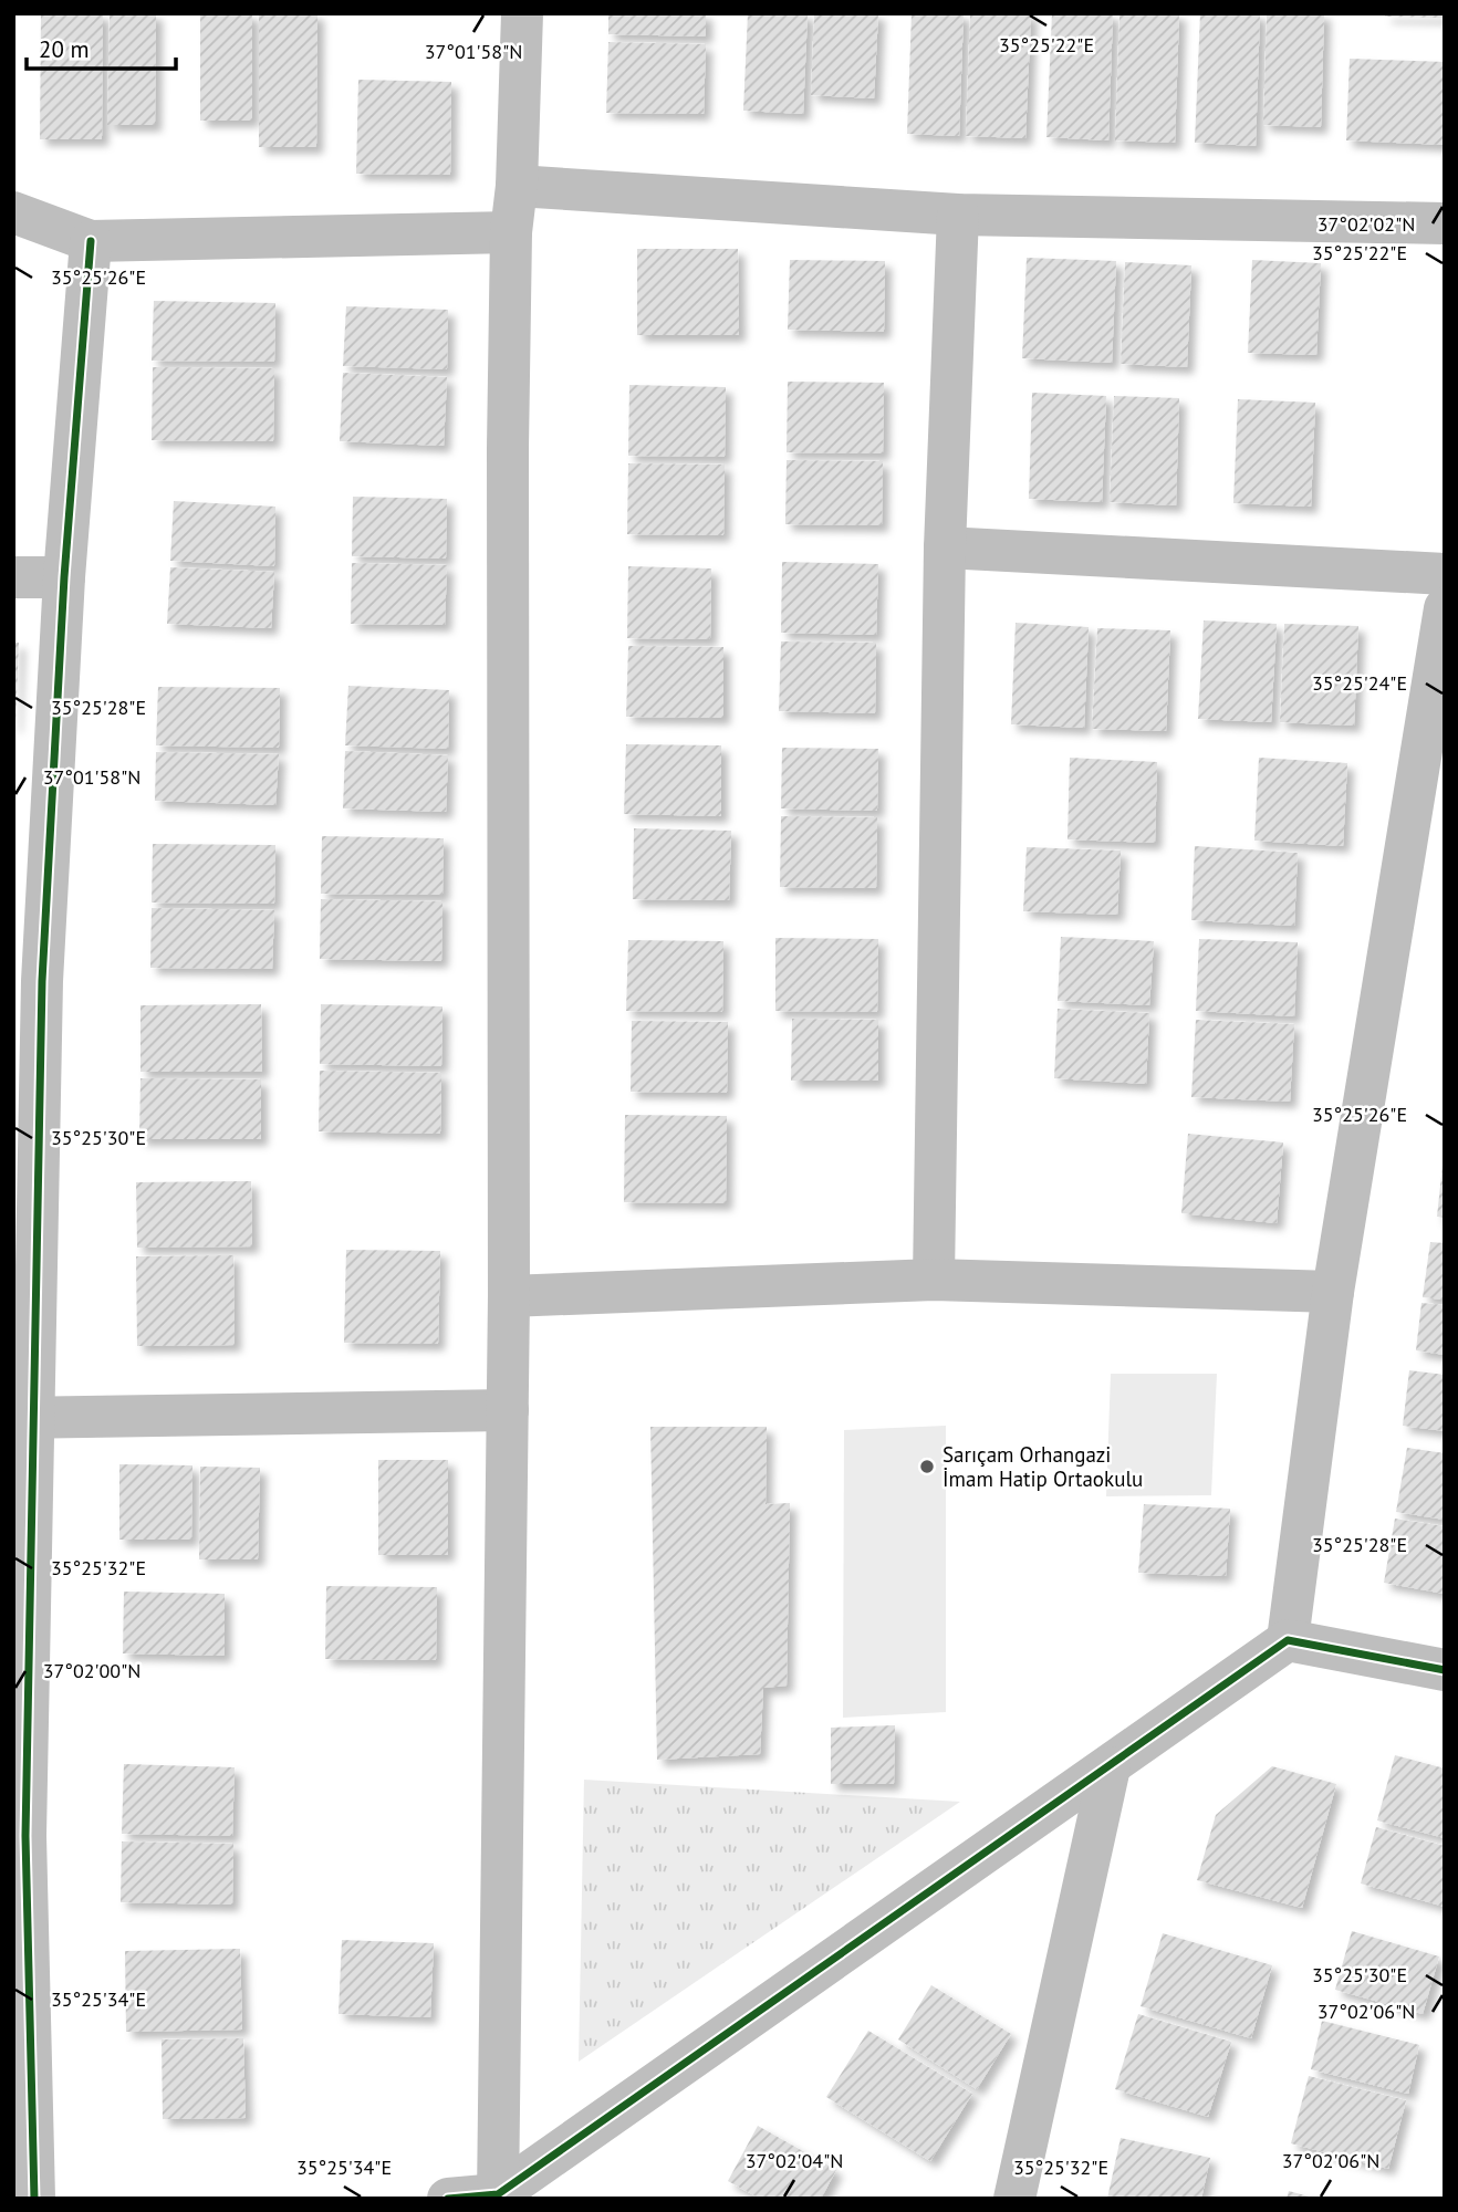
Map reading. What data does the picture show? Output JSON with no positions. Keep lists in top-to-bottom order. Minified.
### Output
{"places":["Sarıçam Orhangazi İmam Hatip Ortaokulu"],"scale_bar":"20 m","coordinates":["35°25'22\"E","37°01'58\"N","37°02'02\"N","35°25'26\"E","35°25'24\"E","35°25'28\"E","35°25'30\"E","35°25'32\"E","37°02'00\"N","35°25'34\"E","37°02'06\"N","37°02'04\"N"]}
